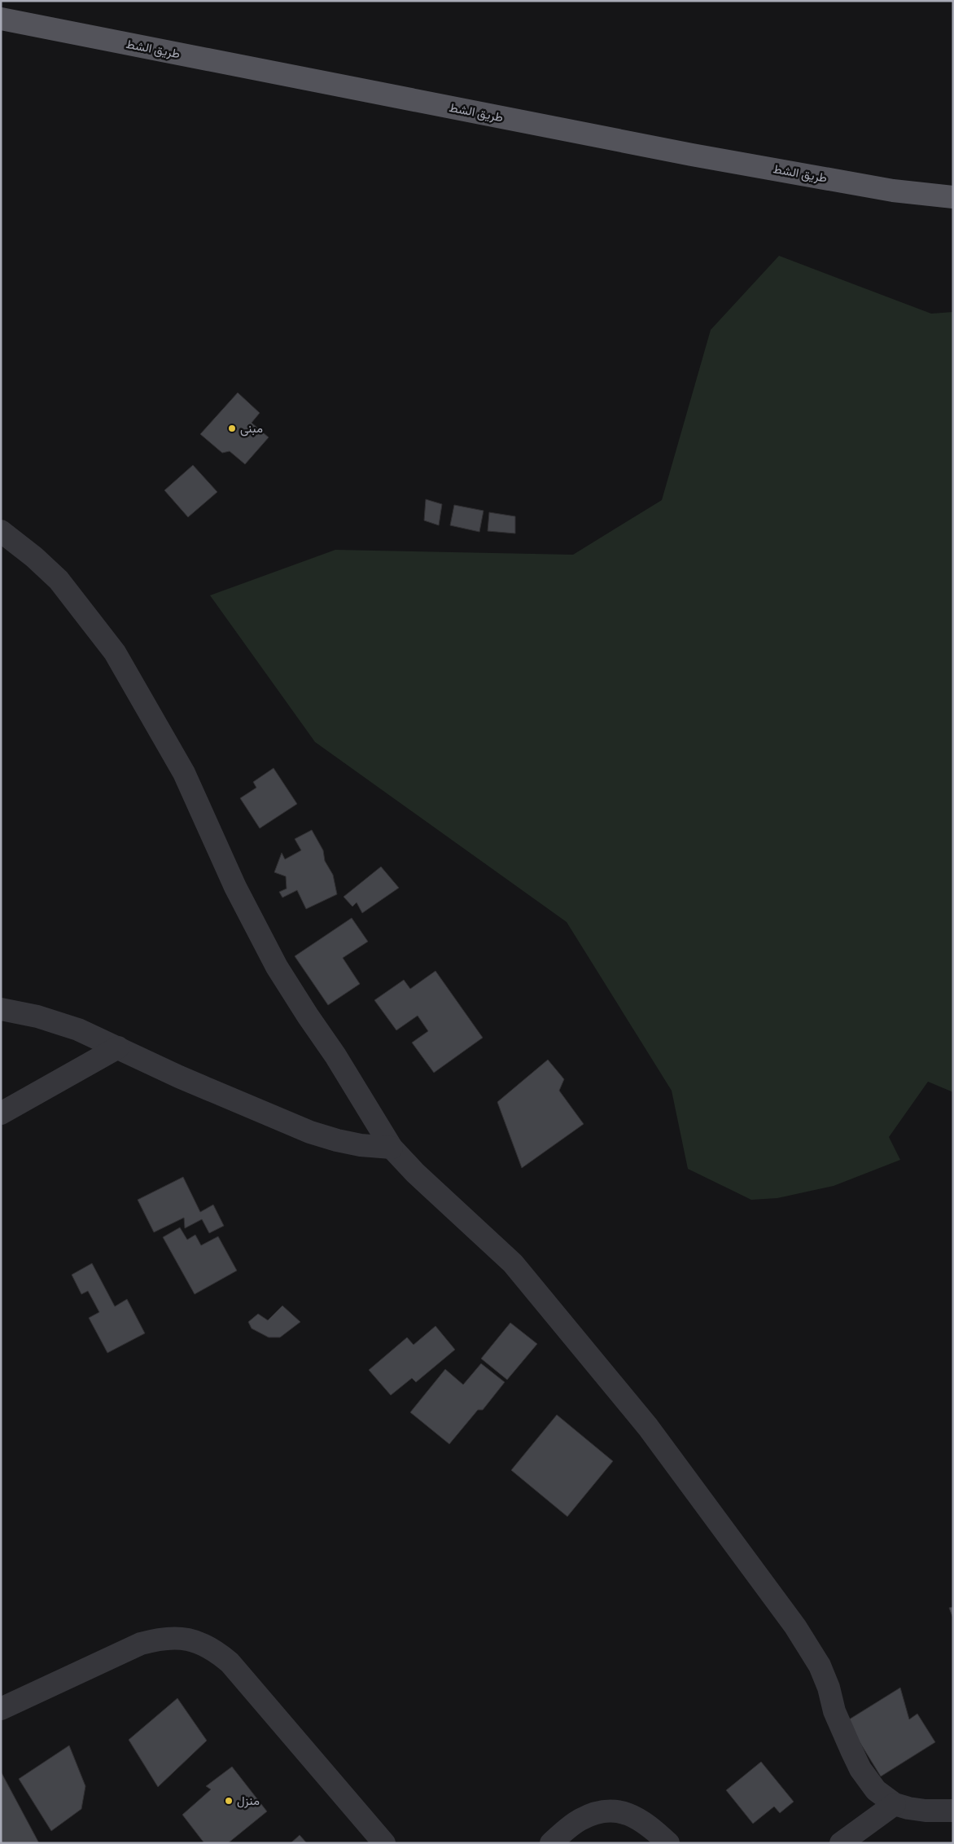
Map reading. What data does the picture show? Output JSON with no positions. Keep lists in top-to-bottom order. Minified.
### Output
{"streets":{"main road":["طريق الشط"]},"places":["مبنى","منزل"]}
